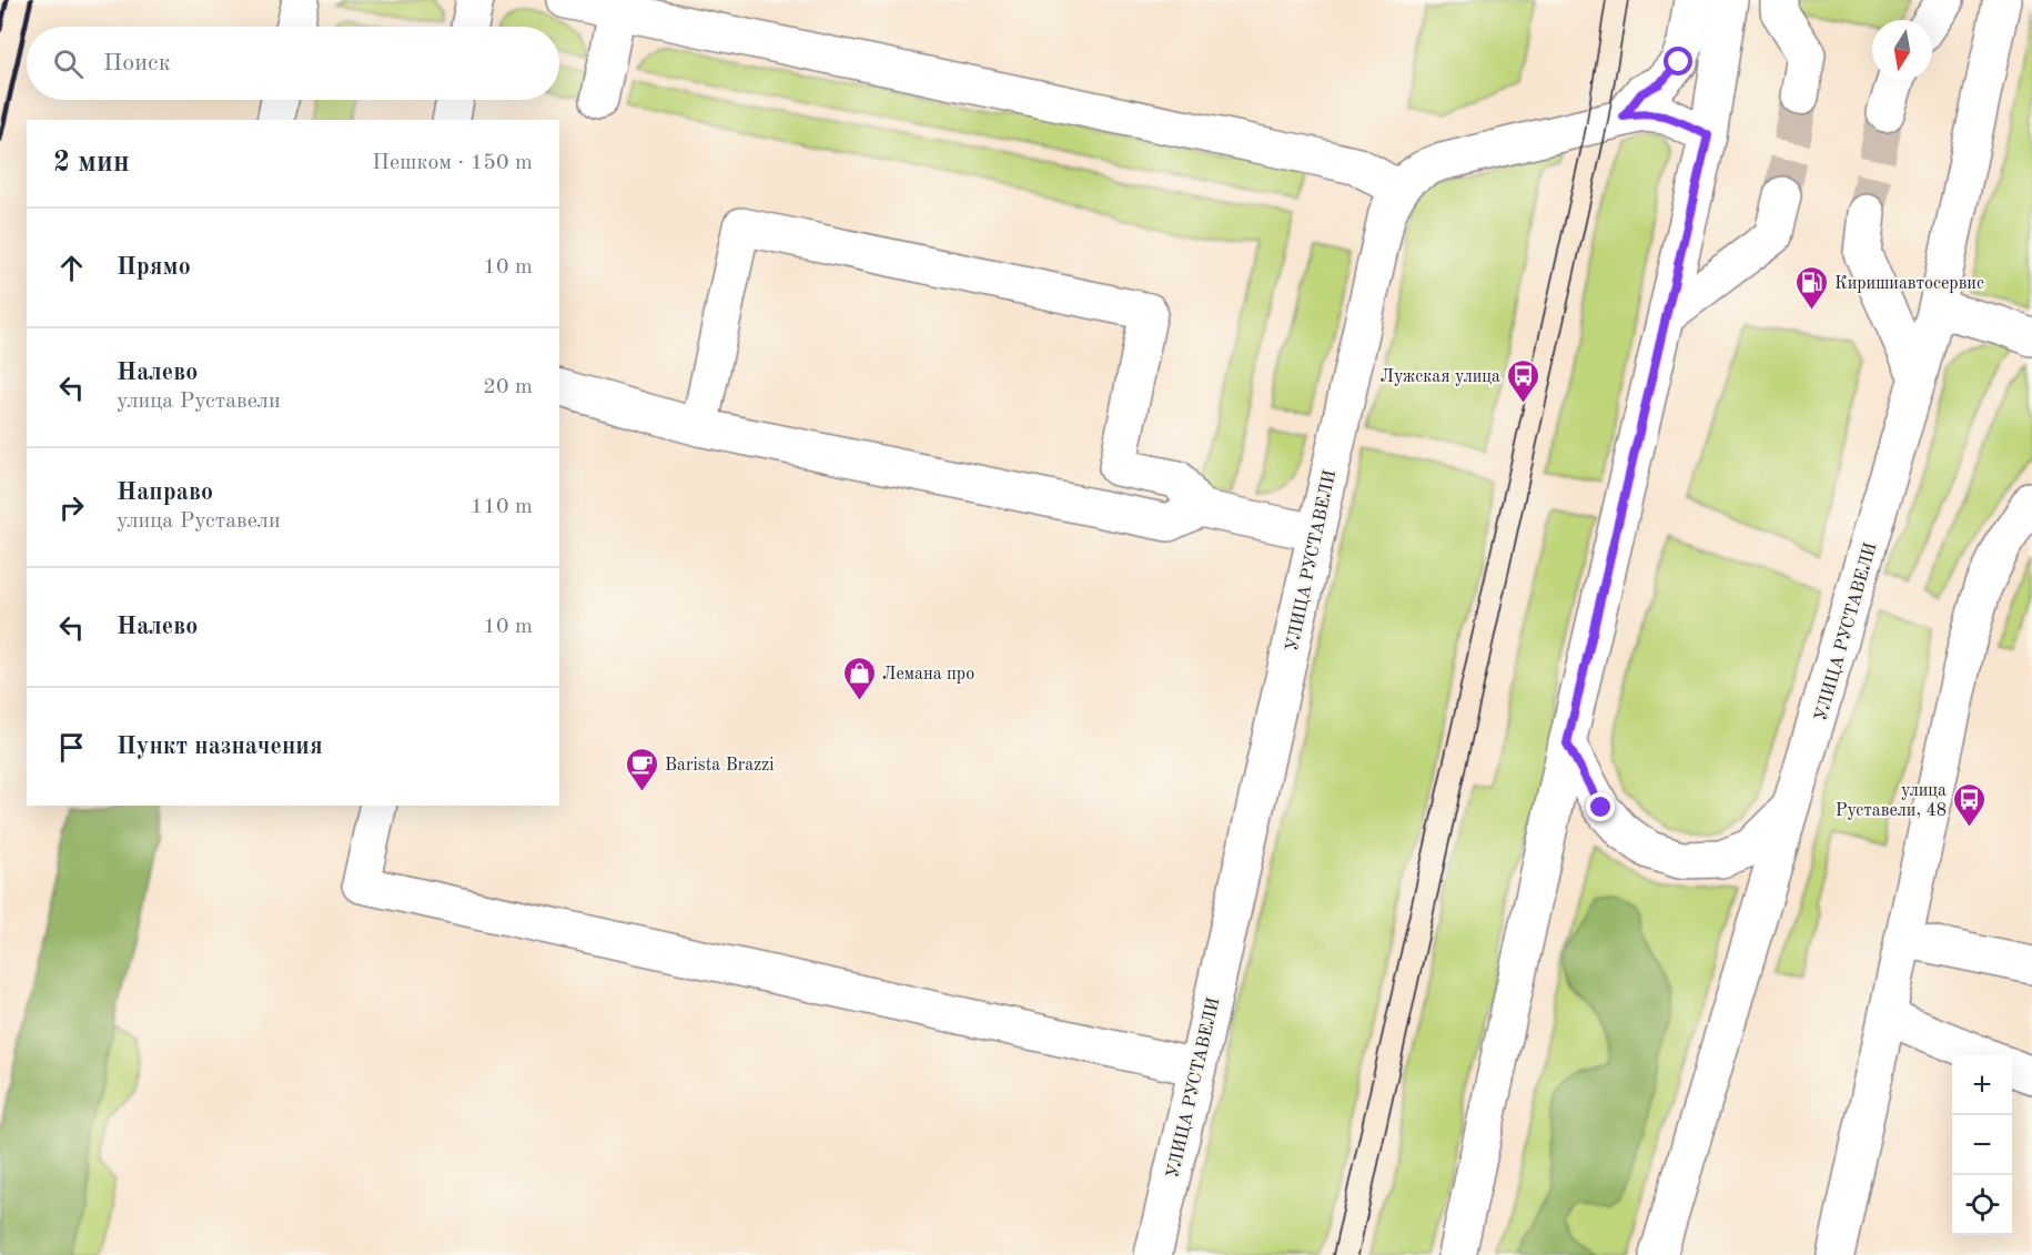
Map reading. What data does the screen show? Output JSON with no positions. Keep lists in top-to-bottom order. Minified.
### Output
{"streets":{"main road":["УЛИЦА РУСТАВЕЛИ"]},"places":{"fuel station":["Киришиавтосервис"],"bus stop":["Лужская улица","улица Руставели, 48"],"shop":["Лемана про"],"cafe":["Barista Brazzi"]},"north":"bottom","page":{"search":"Поиск","heading":["2 мин","Пешком · 150 m"],"list":[["Прямо","10 m"],["Налево","улица Руставели","20 m"],["Направо","улица Руставели","110 m"],["Налево","10 m"],"Пункт назначения"],"map_buttons":["+","−"]}}
